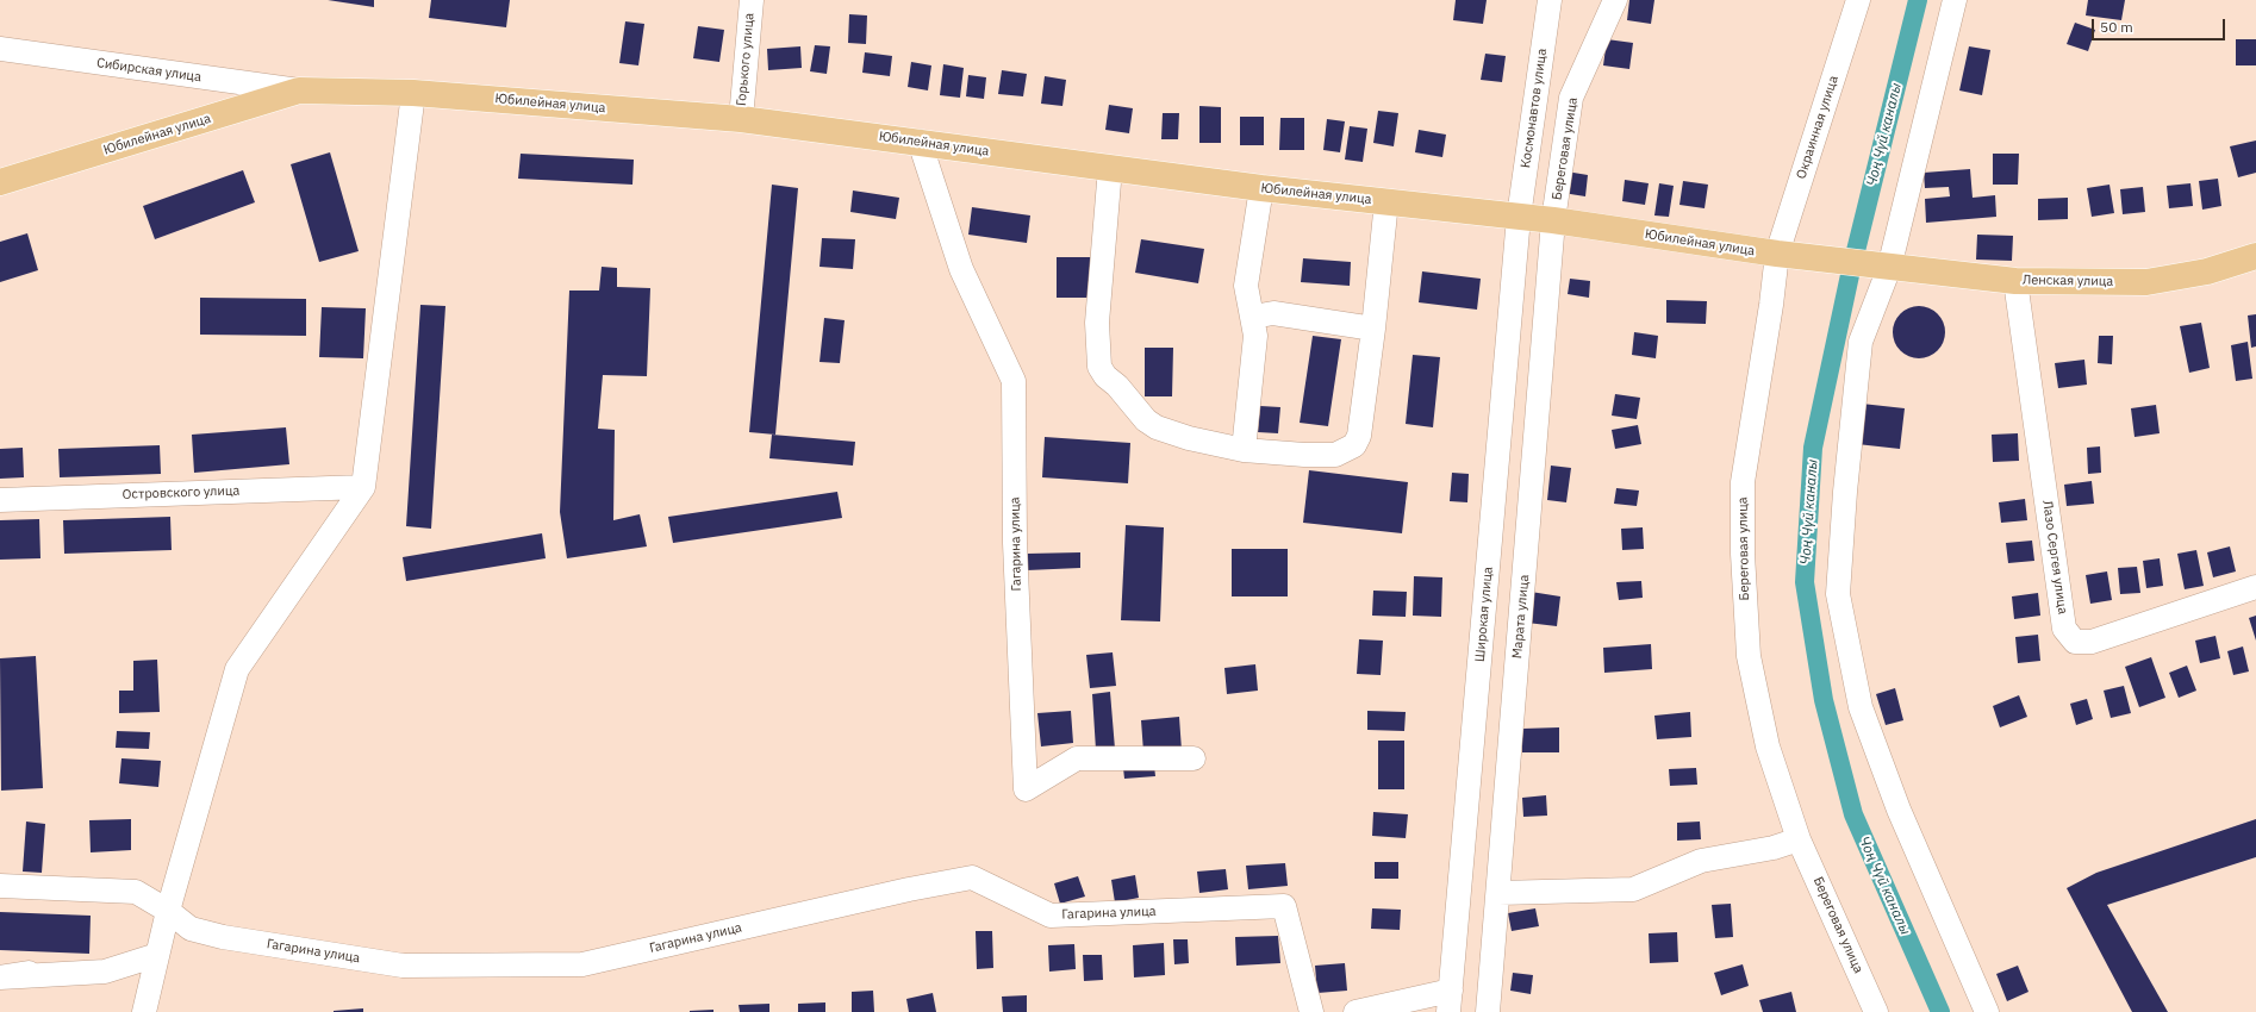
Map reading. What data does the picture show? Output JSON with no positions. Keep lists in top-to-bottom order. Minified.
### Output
{"streets":{"main road":["Юбилейная улица","Ленская улица"],"street":["Горького улица","Сибирская улица","Космонавтов улица","Окраинная улица","Береговая улица","Островского улица","Гагарина улица","Лазо Сергея улица","Широкая улица","Марата улица"]},"crossings":[["Горького улица","Юбилейная улица"],["Сибирская улица","Юбилейная улица"],["Юбилейная улица","Космонавтов улица"],["Юбилейная улица","Окраинная улица"],["Юбилейная улица","Береговая улица"],["Юбилейная улица","Ленская улица"],["Юбилейная улица","Гагарина улица"],["Юбилейная улица","Широкая улица"],["Юбилейная улица","Марата улица"],["Космонавтов улица","Широкая улица"],["Окраинная улица","Береговая улица"],["Береговая улица","Марата улица"],["Ленская улица","Лазо Сергея улица"]],"water":["Чоң Чүй каналы"],"scale_bar":"50 m"}
